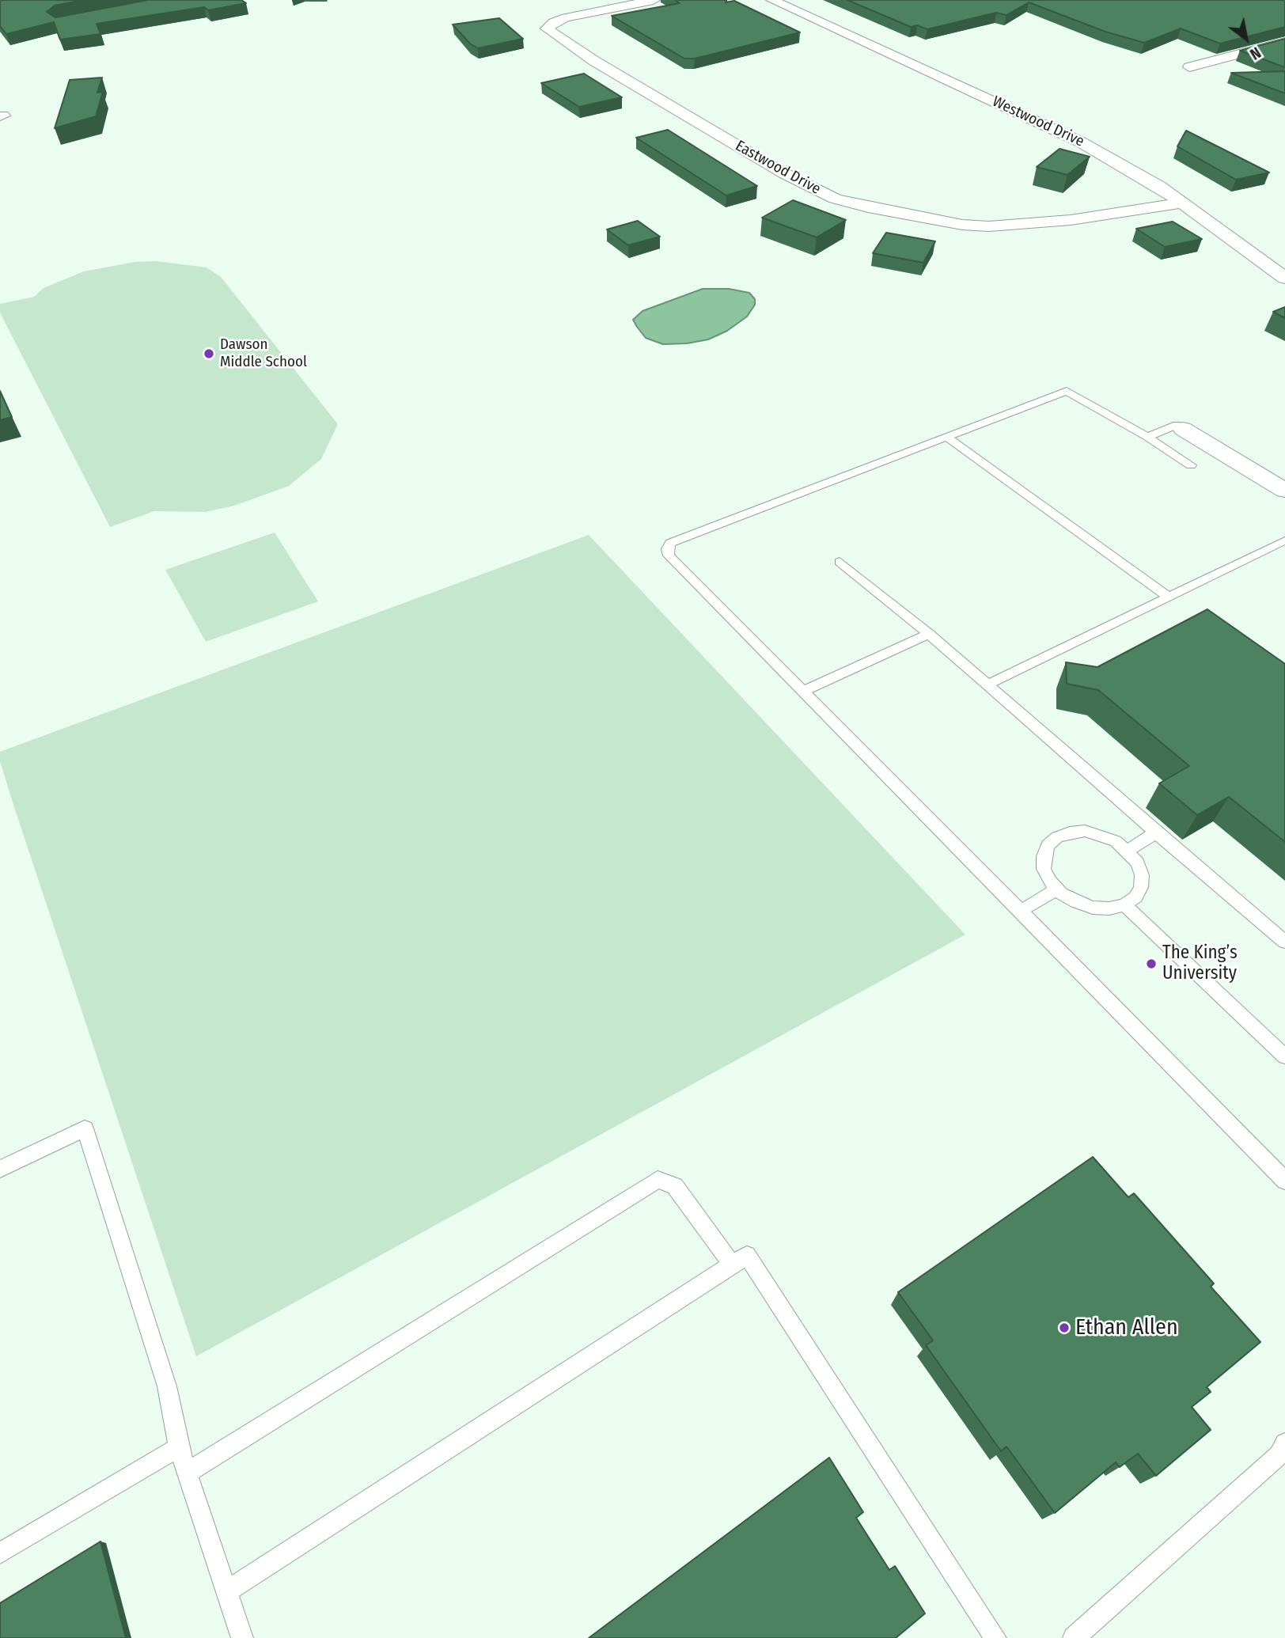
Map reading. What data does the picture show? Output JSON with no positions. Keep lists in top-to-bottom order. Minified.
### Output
{"streets":{"street":["Westwood Drive","Eastwood Drive"]},"crossings":[["Westwood Drive","Eastwood Drive"]],"places":["Dawson Middle School","The King’s University","Ethan Allen"],"north":"bottom right"}
